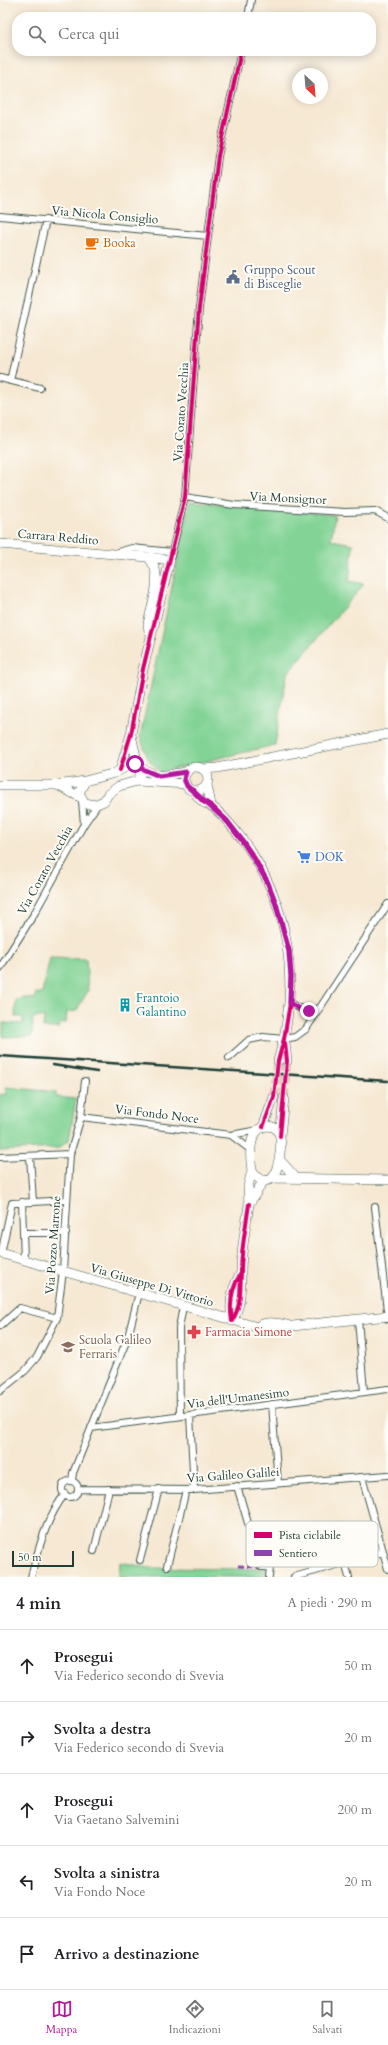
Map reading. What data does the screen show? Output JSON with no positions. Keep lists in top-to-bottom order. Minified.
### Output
{"streets":{"main road":["Via Corato Vecchia","Carrara Reddito","Via Giuseppe Di Vittorio"],"street":["Via Nicola Consiglio","Via Monsignor","Via Fondo Noce","Via Pozzo Marrone","Via dell'Umanesimo","Via Galileo Galilei"]},"crossings":[["Via Nicola Consiglio","Via Corato Vecchia"],["Via Corato Vecchia","Via Monsignor"],["Via Corato Vecchia","Carrara Reddito"],["Via Fondo Noce","Via Pozzo Marrone"],["Via Pozzo Marrone","Via Giuseppe Di Vittorio"]],"places":{"cafe":["Booka"],"public building":["Gruppo Scout di Bisceglie"],"supermarket":["DOK"],"building":["Frantoio Galantino"],"pharmacy":["Farmacia Simone"],"school or university":["Scuola Galileo Ferraris"]},"legend":["Pista ciclabile","Sentiero"],"scale_bar":"50 m","north":"bottom right","page":{"search":"Cerca qui","scale":"50 m","heading":["4 min","A piedi · 290 m"],"list":[["Prosegui","Via Federico secondo di Svevia","50 m"],["Svolta a destra","Via Federico secondo di Svevia","20 m"],["Prosegui","Via Gaetano Salvemini","200 m"],["Svolta a sinistra","Via Fondo Noce","20 m"],"Arrivo a destinazione"],"nav":["Mappa","Indicazioni","Salvati"]}}
